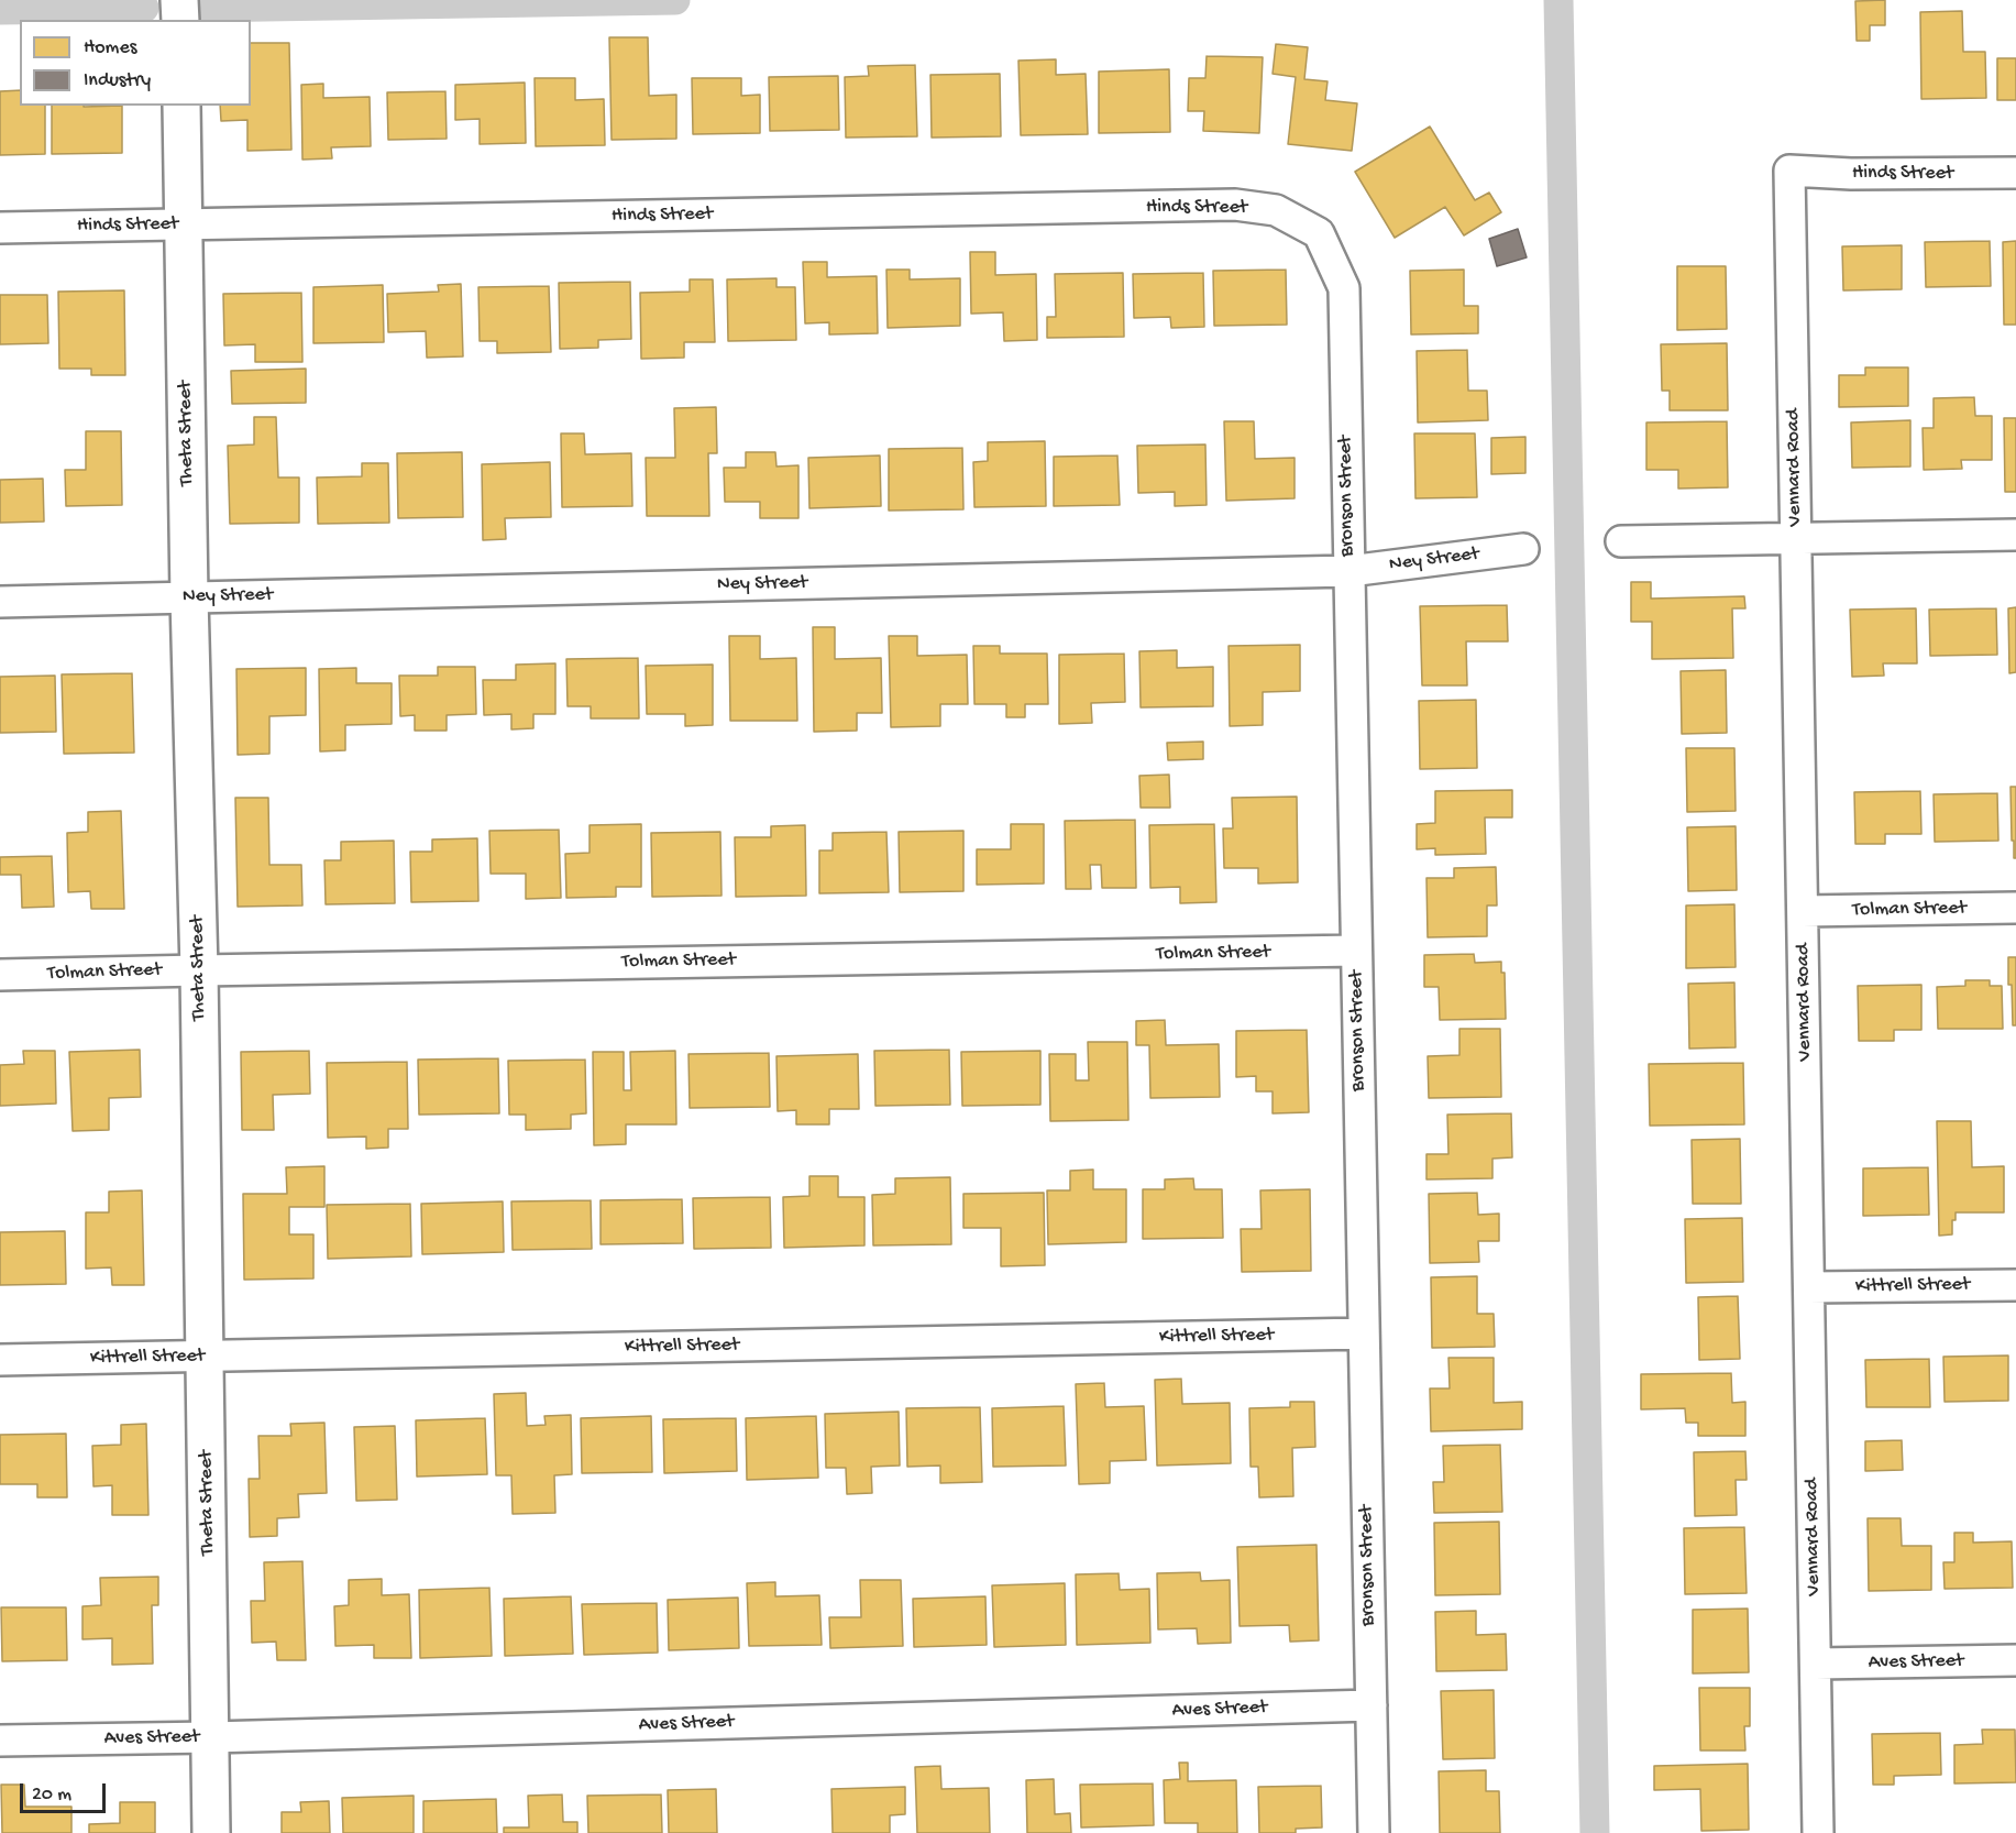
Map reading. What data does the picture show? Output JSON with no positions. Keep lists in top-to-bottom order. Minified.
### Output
{"streets":{"street":["Hinds Street","Theta Street","Vennard Road","Bronson Street","Ney Street","Tolman Street","Kittrell Street","Aves Street"]},"crossings":[["Hinds Street","Theta Street"],["Hinds Street","Vennard Road"],["Hinds Street","Bronson Street"],["Theta Street","Ney Street"],["Theta Street","Tolman Street"],["Theta Street","Kittrell Street"],["Theta Street","Aves Street"],["Vennard Road","Tolman Street"],["Vennard Road","Kittrell Street"],["Vennard Road","Aves Street"],["Bronson Street","Ney Street"],["Bronson Street","Tolman Street"],["Bronson Street","Kittrell Street"],["Bronson Street","Aves Street"]],"legend":["Homes","Industry"],"scale_bar":"20 m"}
